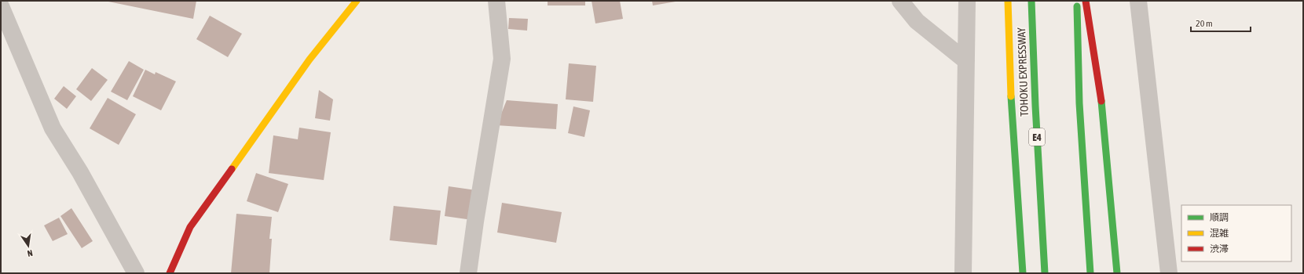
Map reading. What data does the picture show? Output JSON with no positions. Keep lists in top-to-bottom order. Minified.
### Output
{"streets":{"main road":["TOHOKU EXPRESSWAY","E4"]},"legend":["順調","混雑","渋滞"],"scale_bar":"20 m","north":"bottom"}
